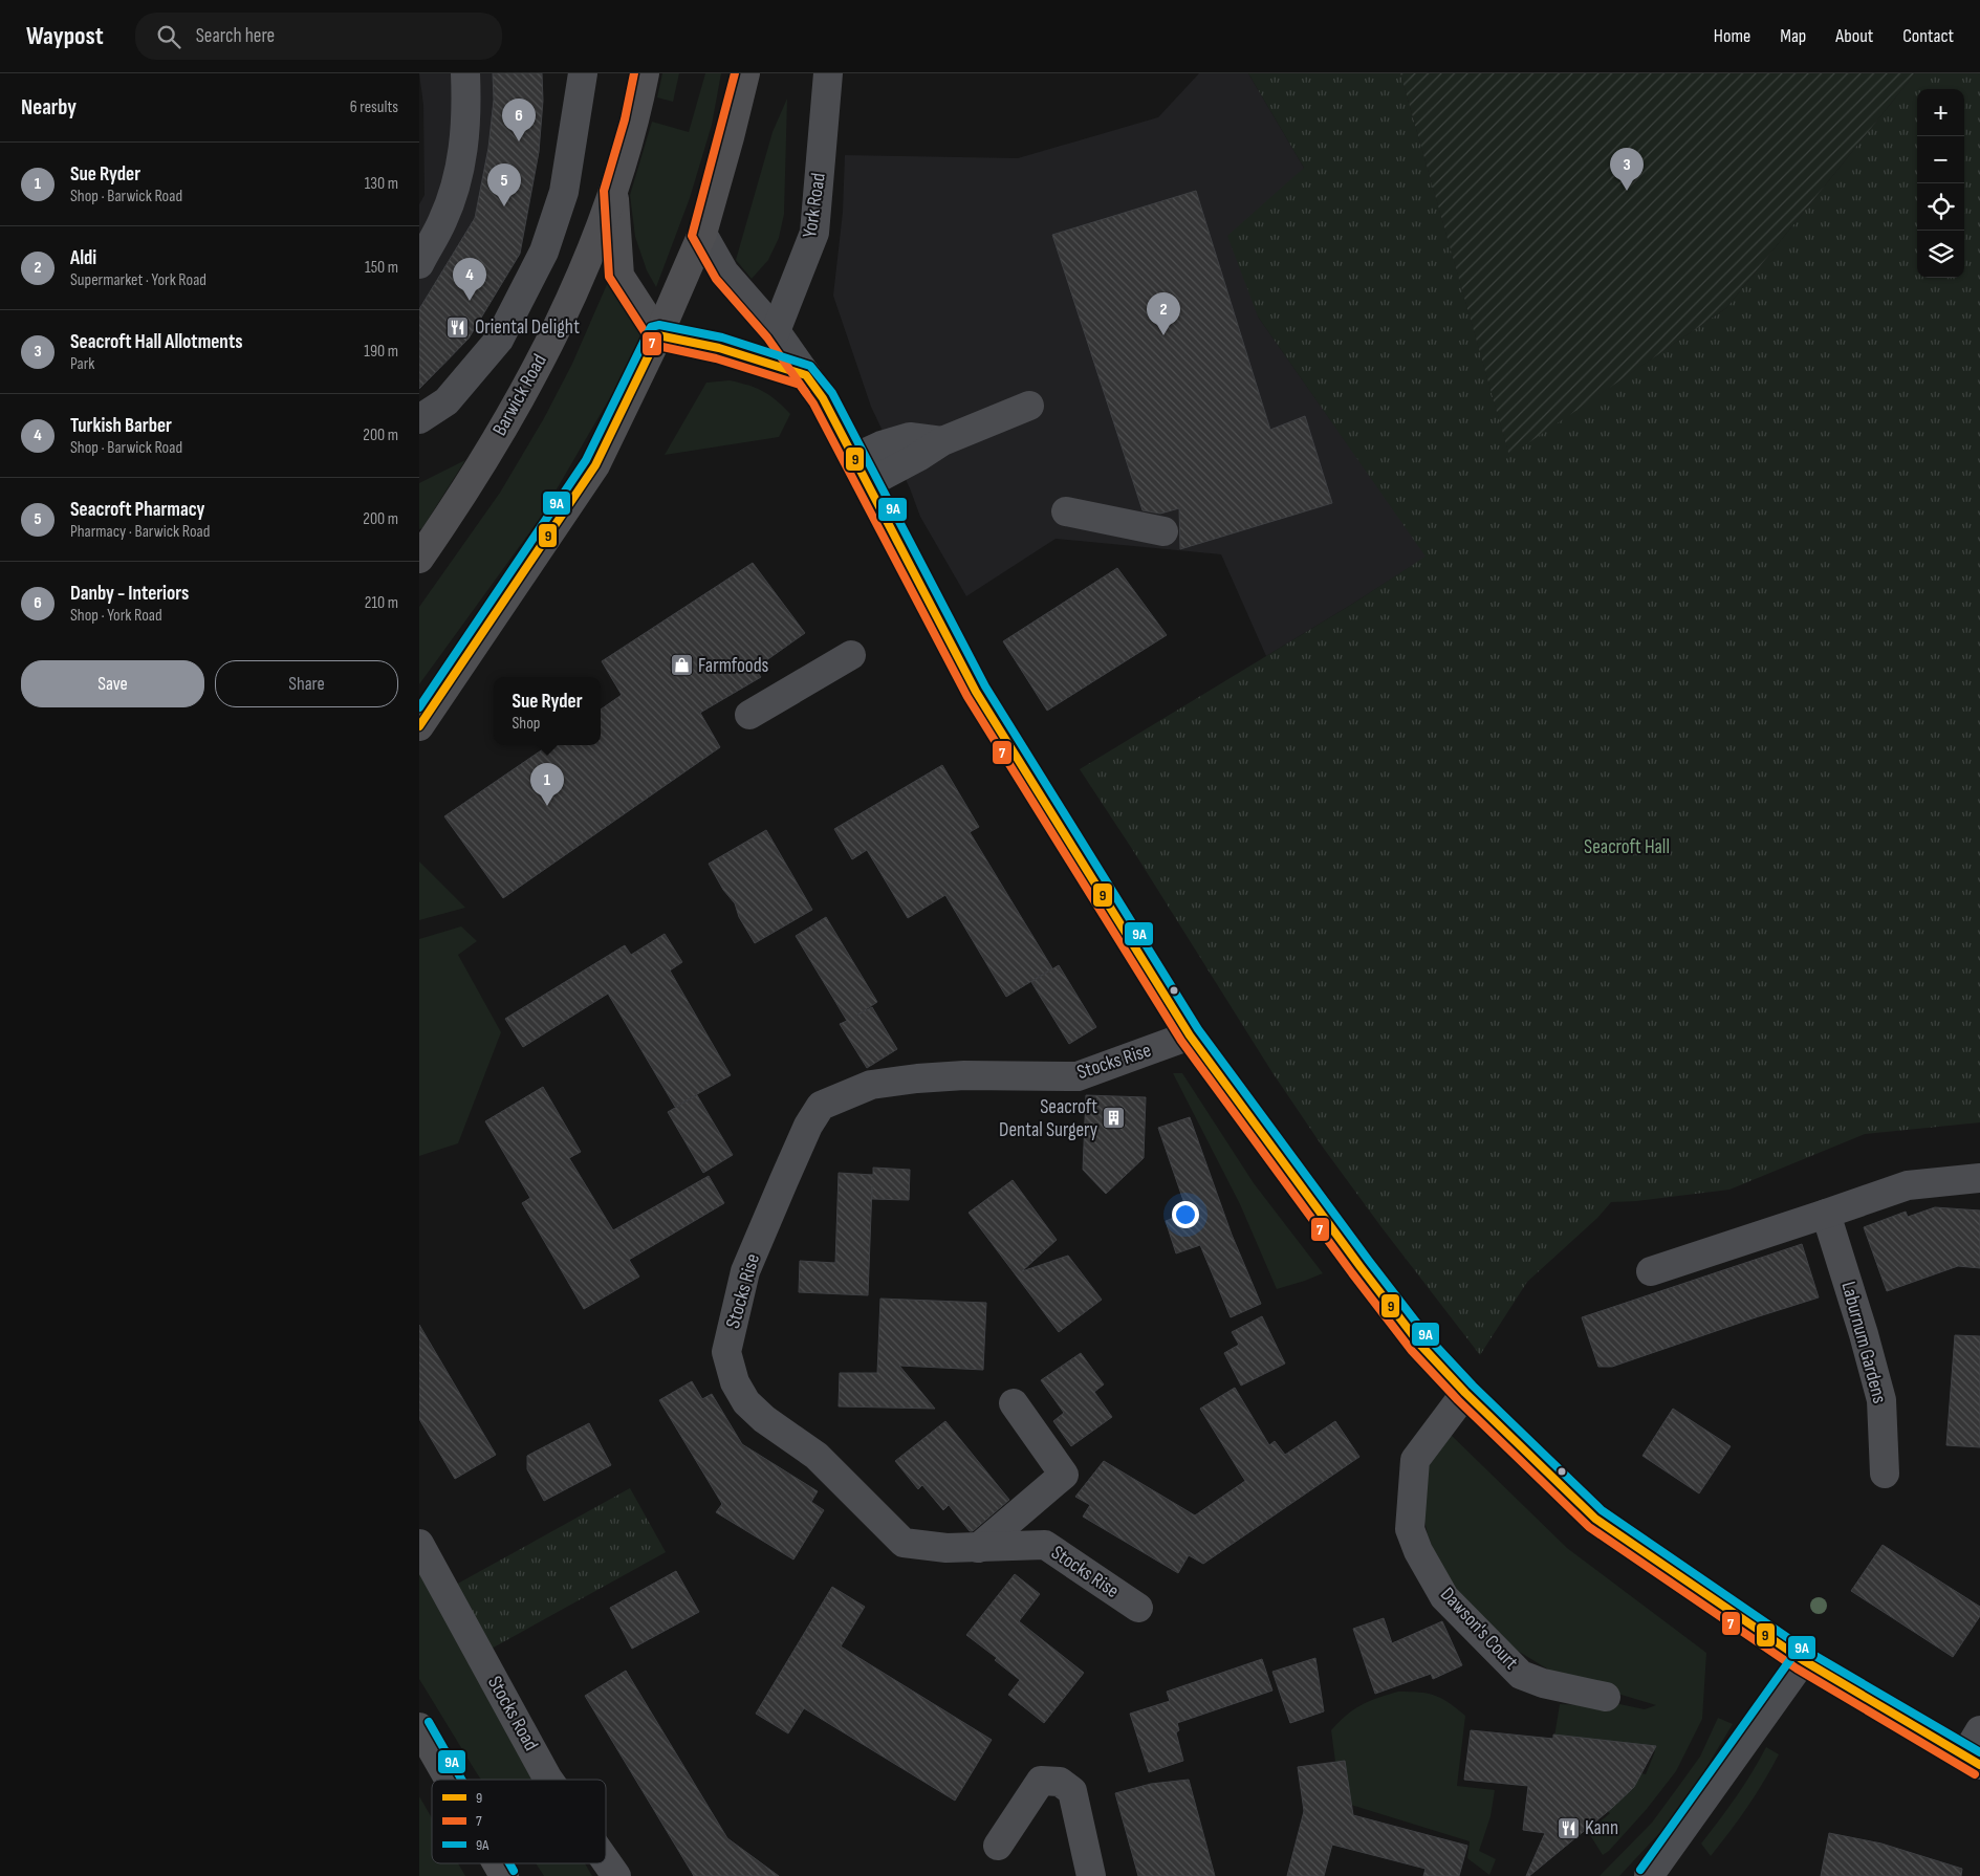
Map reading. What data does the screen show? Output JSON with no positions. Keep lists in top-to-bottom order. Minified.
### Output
{"streets":{"highway":["Barwick Road"],"street":["York Road","Stocks Rise","Laburnum Gardens","Dawson's Court","Stocks Road"]},"parks":["Seacroft Hall"],"places":{"restaurant":["Oriental Delight","Kann"],"shop":["Farmfoods"],"building":["Seacroft Dental Surgery"]},"lines":["transit line 7","transit line 9A","transit line 9"],"legend":["9","7","9A"],"page":{"header":"Waypost","search":"Search here","nav":["Home","Map","About","Contact"],"heading":["Nearby","6 results"],"map_buttons":["+","−"],"pins":["6","3","5","4","2","1"],"list":[{"mark":"1","name":"Sue Ryder","note":"Shop · Barwick Road","value":"130 m"},{"mark":"2","name":"Aldi","note":"Supermarket · York Road","value":"150 m"},{"mark":"3","name":"Seacroft Hall Allotments","note":"Park","value":"190 m"},{"mark":"4","name":"Turkish Barber","note":"Shop · Barwick Road","value":"200 m"},{"mark":"5","name":"Seacroft Pharmacy","note":"Pharmacy · Barwick Road","value":"200 m"},{"mark":"6","name":"Danby - Interiors","note":"Shop · York Road","value":"210 m"}],"buttons":["Save","Share"],"popup":["Sue Ryder","Shop"]}}
